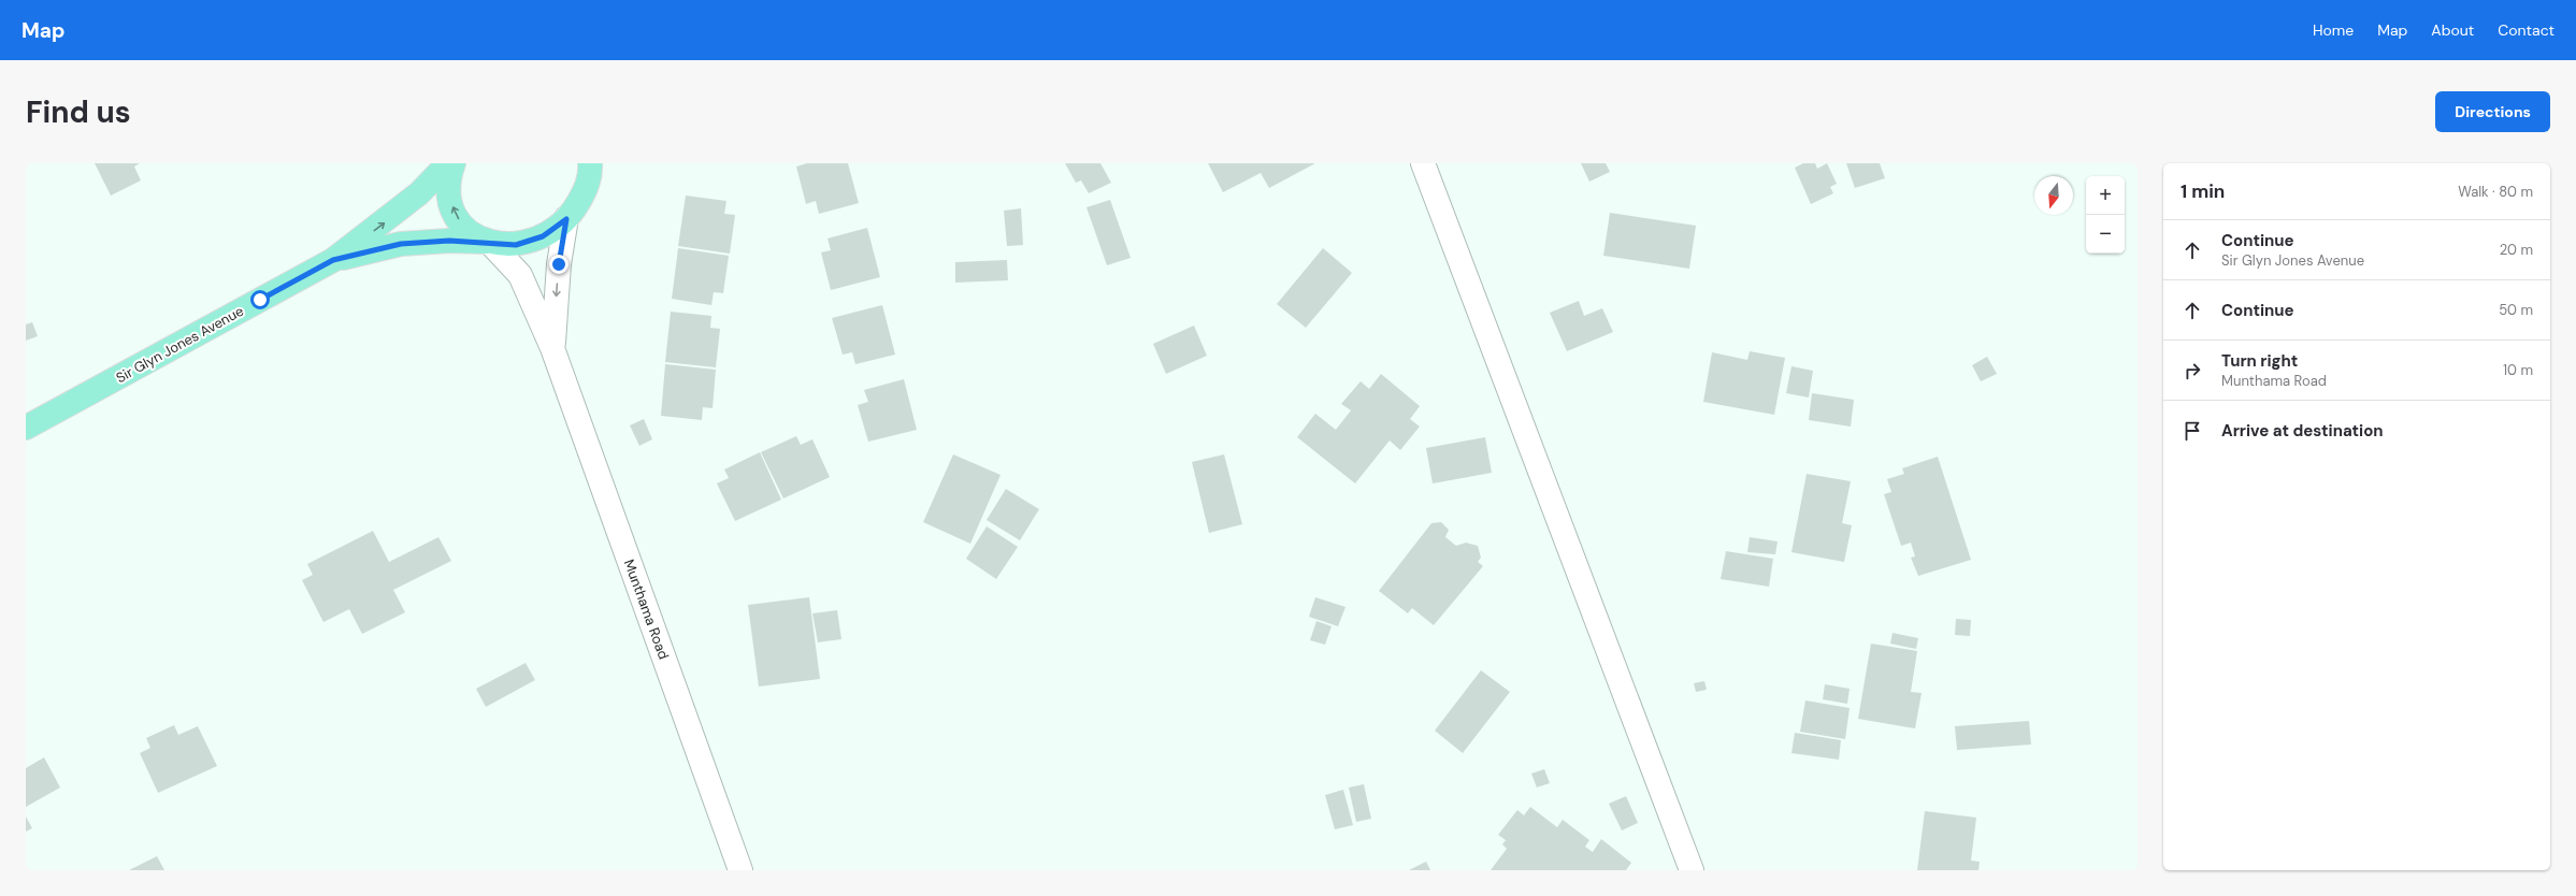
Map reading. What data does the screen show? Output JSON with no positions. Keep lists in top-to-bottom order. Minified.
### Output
{"streets":{"main road":["Sir Glyn Jones Avenue"],"street":["Munthama Road"]},"north":"bottom","page":{"header":"Map","nav":["Home","Map","About","Contact"],"buttons":"Directions","title":"Find us","heading":["1 min","Walk · 80 m"],"map_buttons":["+","−"],"list":[["Continue","Sir Glyn Jones Avenue","20 m"],["Continue","50 m"],["Turn right","Munthama Road","10 m"],"Arrive at destination"]}}
